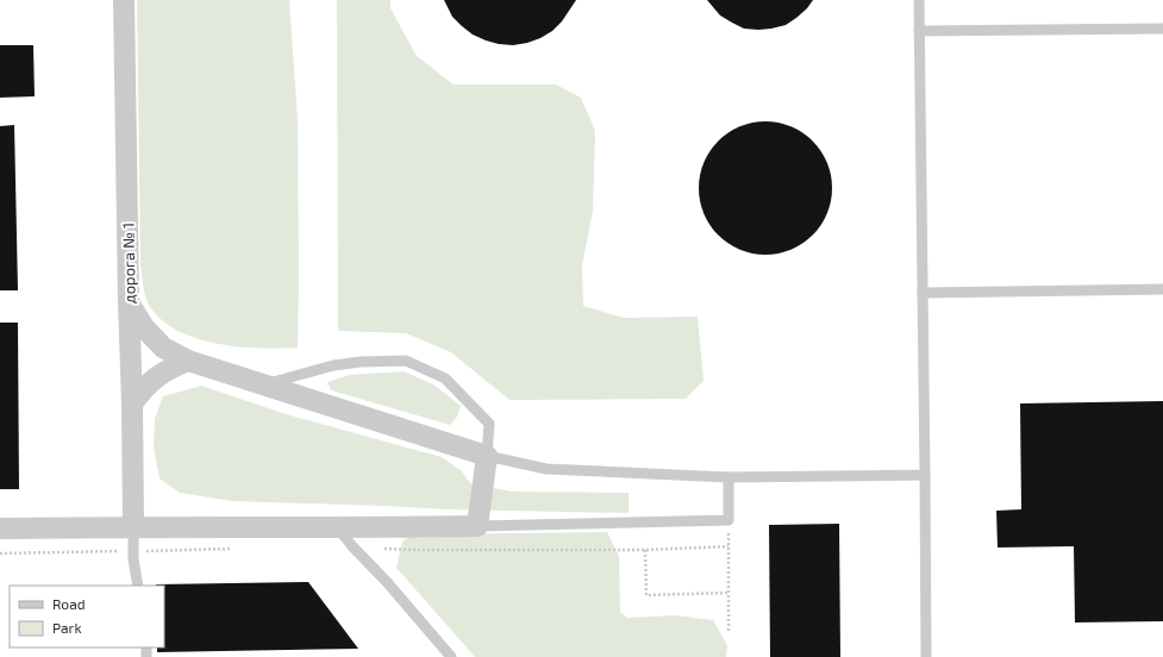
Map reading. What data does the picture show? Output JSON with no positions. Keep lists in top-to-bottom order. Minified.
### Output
{"streets":{"street":["дорога № 1"]},"legend":["Road","Park"]}
